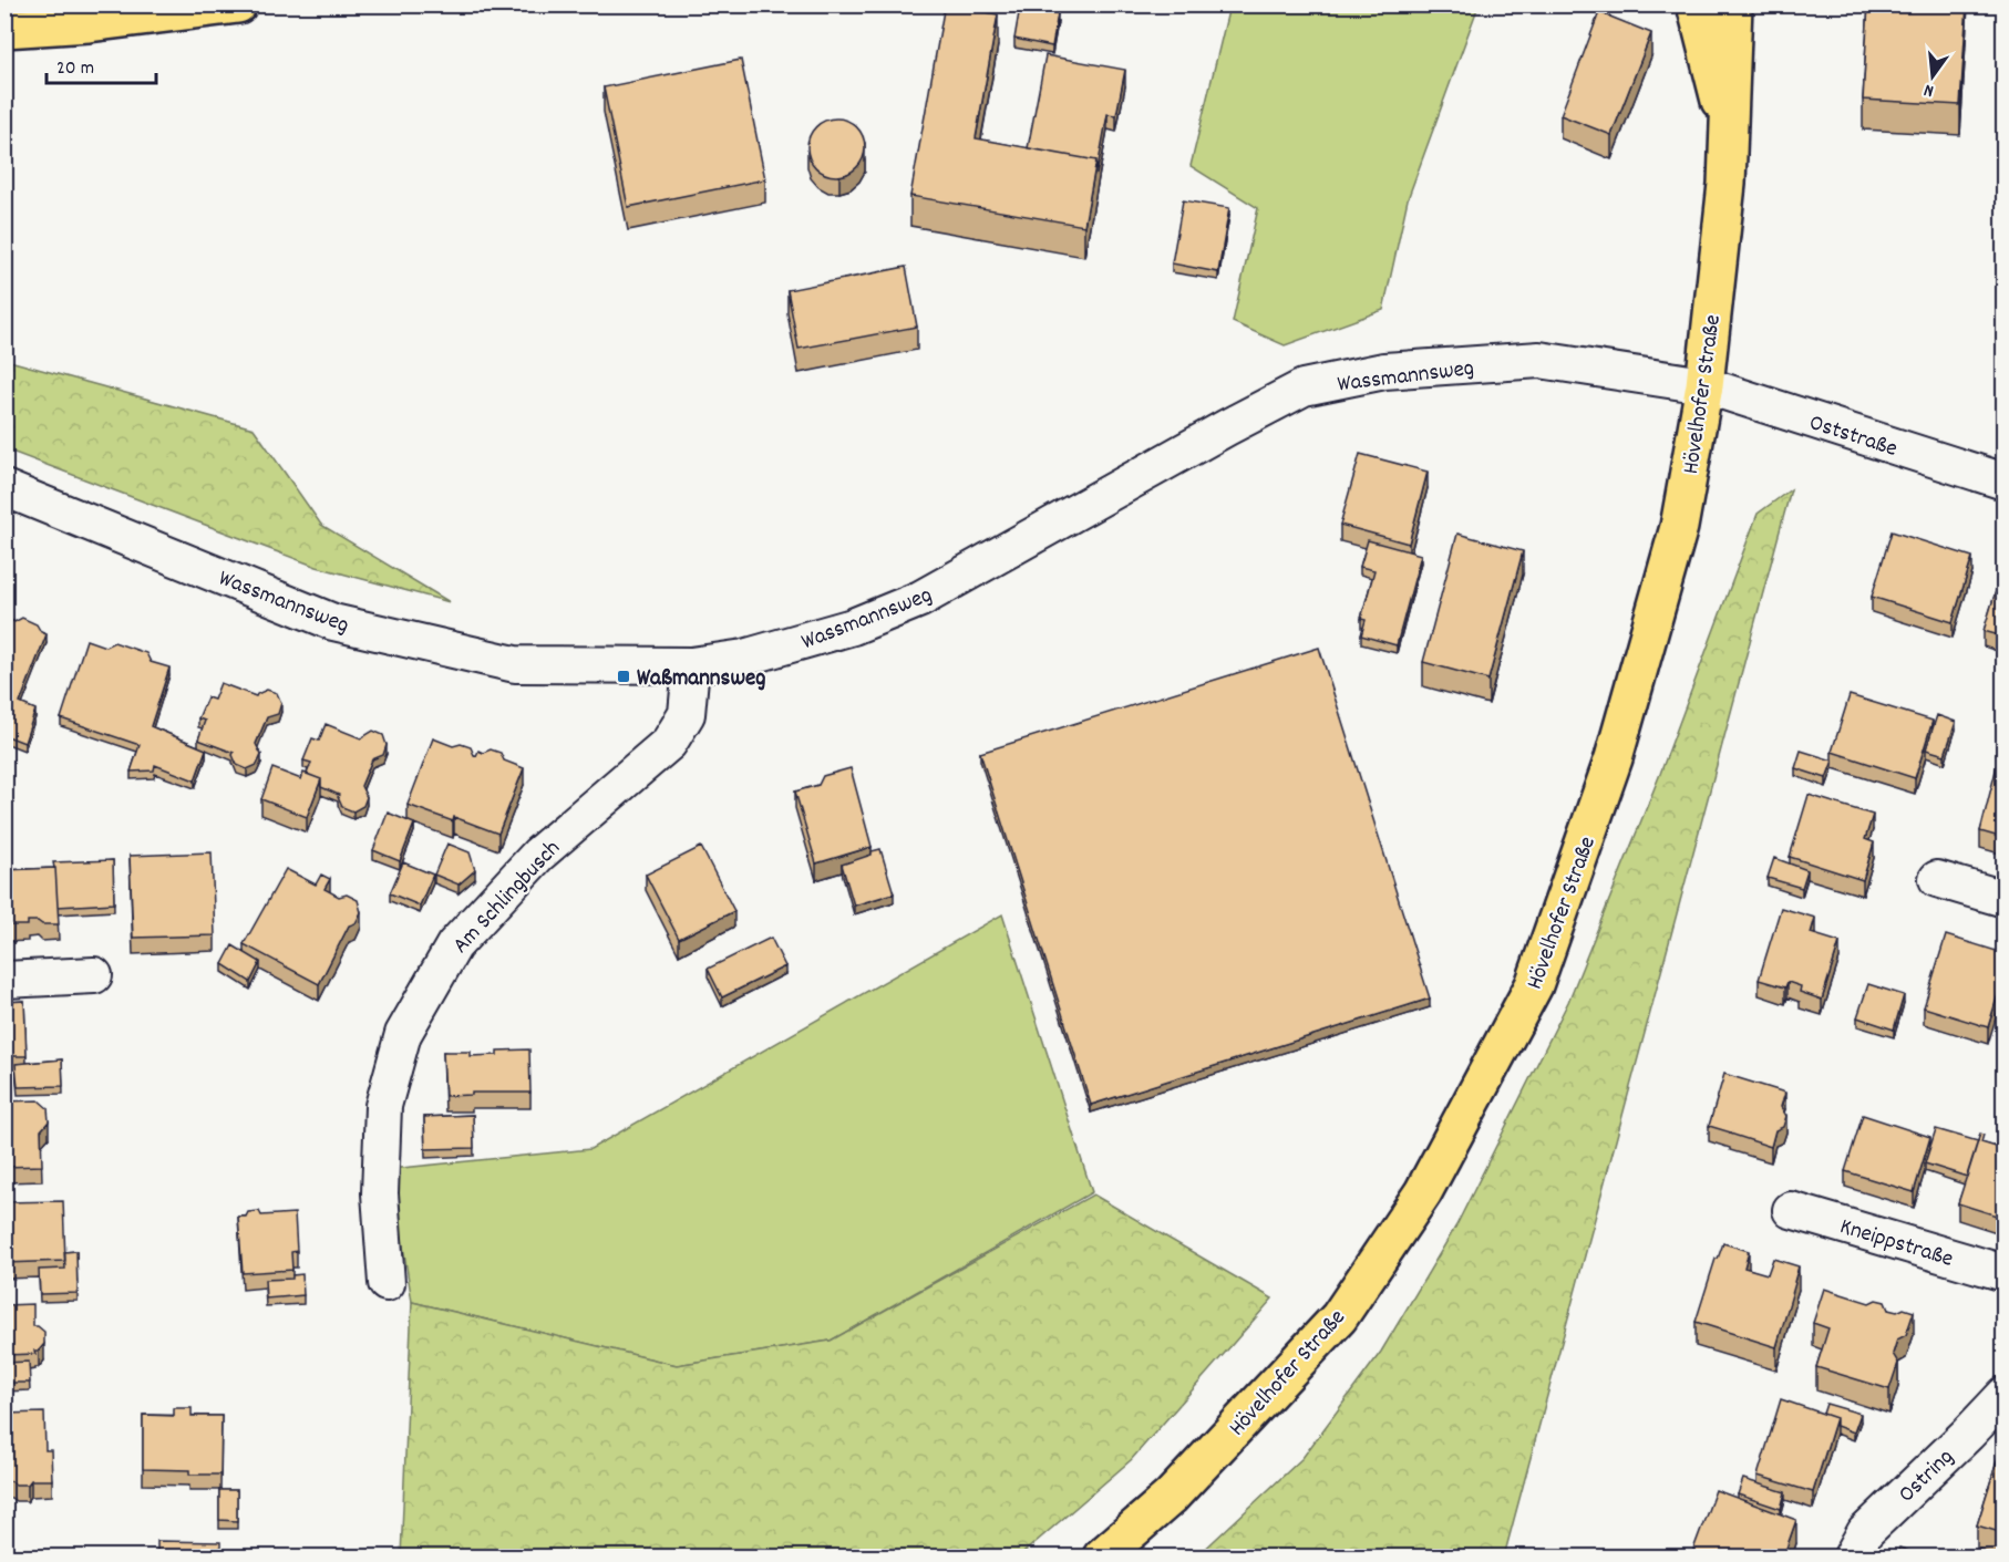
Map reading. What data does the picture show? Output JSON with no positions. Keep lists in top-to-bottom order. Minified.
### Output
{"streets":{"main road":["Hövelhofer Straße"],"street":["Wassmannsweg","Oststraße","Am Schlingbusch","Kneippstraße","Ostring"]},"crossings":[["Wassmannsweg","Hövelhofer Straße"],["Wassmannsweg","Oststraße"],["Wassmannsweg","Am Schlingbusch"],["Hövelhofer Straße","Oststraße"]],"places":{"transit":["Waßmannsweg"]},"scale_bar":"20 m","north":"bottom"}
